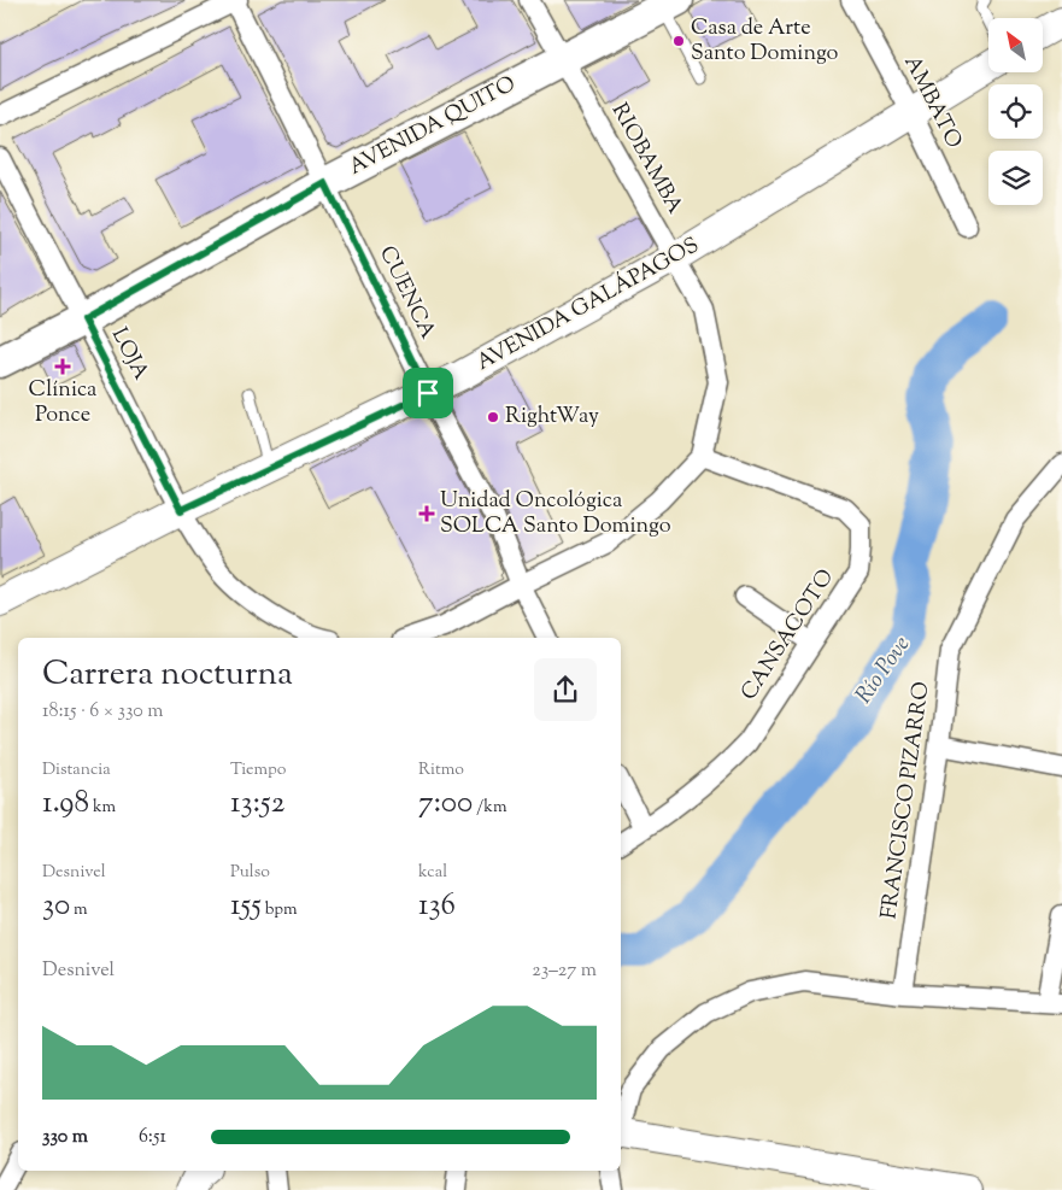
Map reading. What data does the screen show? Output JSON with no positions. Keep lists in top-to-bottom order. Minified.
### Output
{"streets":{"main road":["AVENIDA QUITO"],"street":["AMBATO","RIOBAMBA","CUENCA","AVENIDA GALÁPAGOS","LOJA","CANSACOTO","FRANCISCO PIZARRO"]},"crossings":[["AMBATO","AVENIDA GALÁPAGOS"],["AVENIDA QUITO","RIOBAMBA"],["AVENIDA QUITO","CUENCA"],["AVENIDA QUITO","LOJA"],["RIOBAMBA","AVENIDA GALÁPAGOS"],["RIOBAMBA","CANSACOTO"],["CUENCA","AVENIDA GALÁPAGOS"],["AVENIDA GALÁPAGOS","LOJA"]],"water":["Río Pove"],"places":{"other":["Casa de Arte Santo Domingo","RightWay"],"health":["Clínica Ponce","Unidad Oncológica SOLCA Santo Domingo"]},"north":"top left","page":{"heading":["Carrera nocturna","18:15 · 6 × 330 m"],"stats":[["Distancia","1.98 km"],["Tiempo","13:52"],["Ritmo","7:00 /km"],["Desnivel","30 m"],["Pulso","155 bpm"],["kcal","136"]],"chart":["Desnivel","23–27 m"],"list":[{"name":"330 m","note":"6:51"}]}}
